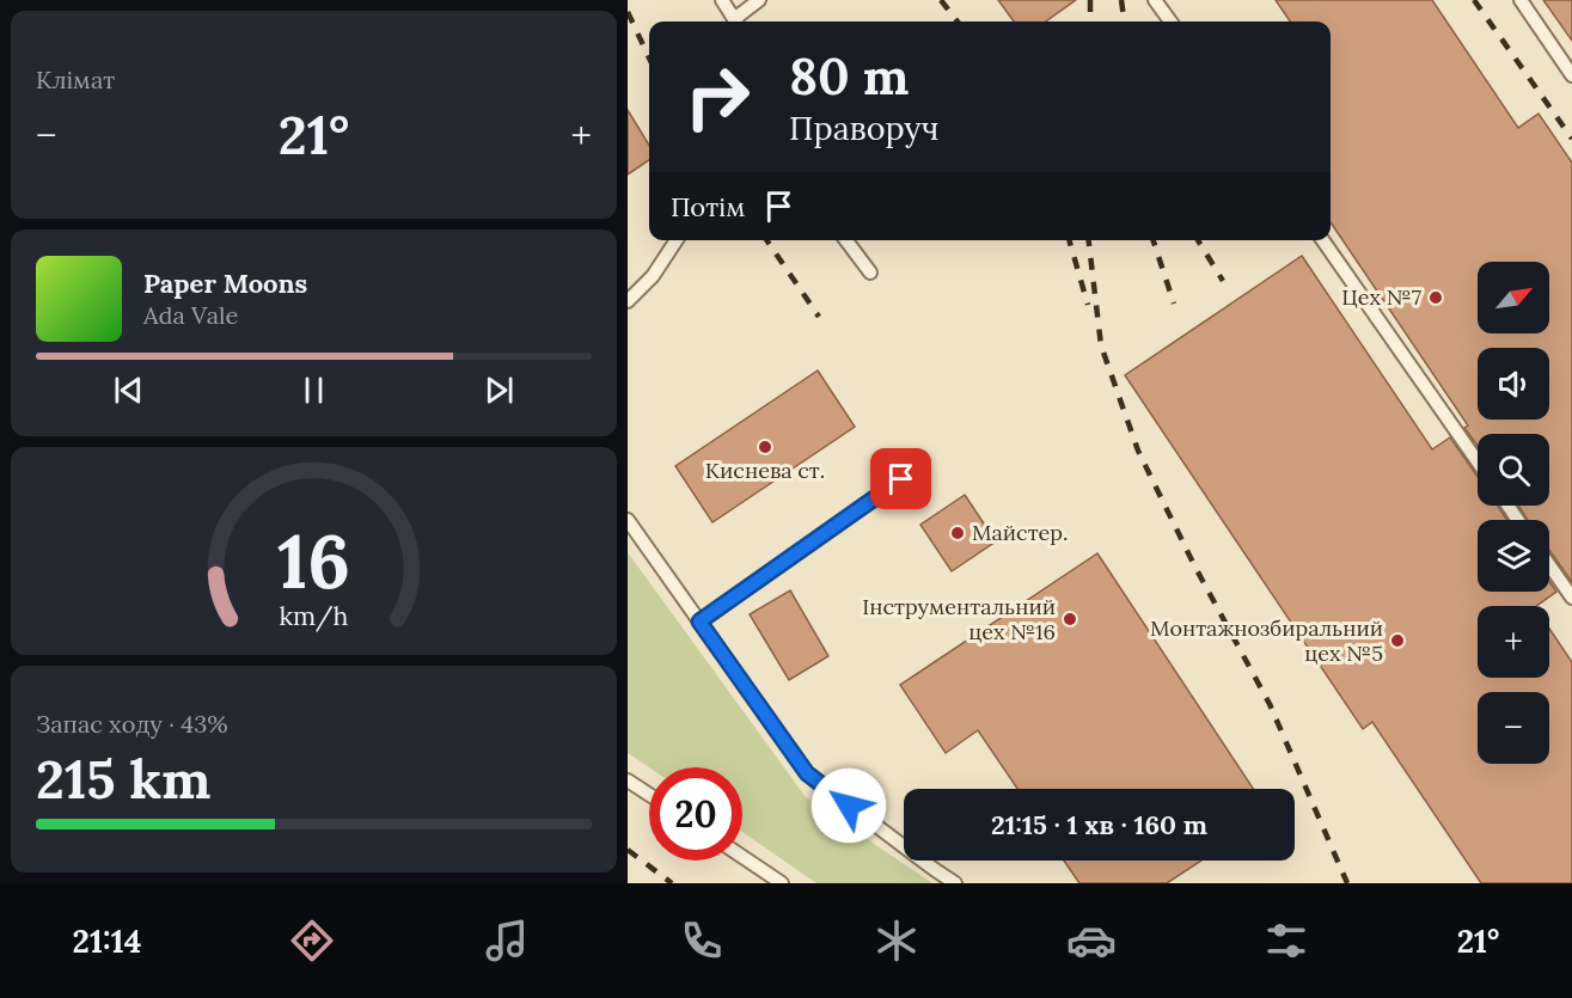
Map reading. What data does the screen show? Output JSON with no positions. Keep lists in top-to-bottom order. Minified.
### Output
{"places":["Цех №7","Киснева ст.","Майстер.","Інструментальний цех №16","Монтажнозбиральний цех №5"],"north":"top right","page":{"tile":["Клімат",["Запас ходу · 43%","215 km"]],"turn":["80 m","Праворуч"],"heat":["−","21°","+"],"then":"Потім","song":["Paper Moons","Ada Vale"],"map_buttons":["+","−"],"limit":"20","trip":"21:15 · 1 хв · 160 m","tabs":["21:14","21°"],"gauge":["16","km/h"]}}
